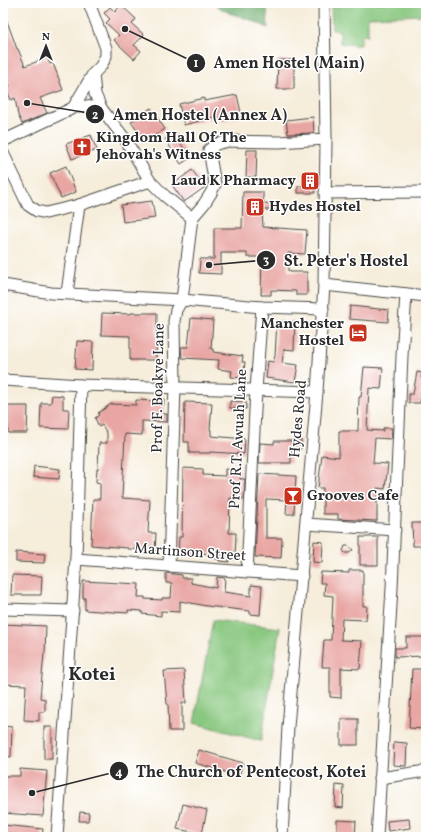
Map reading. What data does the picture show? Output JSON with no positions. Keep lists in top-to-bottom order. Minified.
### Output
{"streets":{"street":["Prof F. Boakye Lane","Hydes Road","Prof R.T. Awuah Lane","Martinson Street"]},"crossings":[["Prof F. Boakye Lane","Martinson Street"],["Hydes Road","Martinson Street"],["Prof R.T. Awuah Lane","Martinson Street"]],"districts":["Kotei"],"places":{"other":["Amen Hostel (Main)","Amen Hostel (Annex A)","St. Peter's Hostel","The Church of Pentecost, Kotei"],"church":["Kingdom Hall Of The Jehovah's Witness"],"building":["Laud K Pharmacy","Hydes Hostel"],"hotel":["Manchester Hostel"],"bar":["Grooves Cafe"]},"north":"top"}
